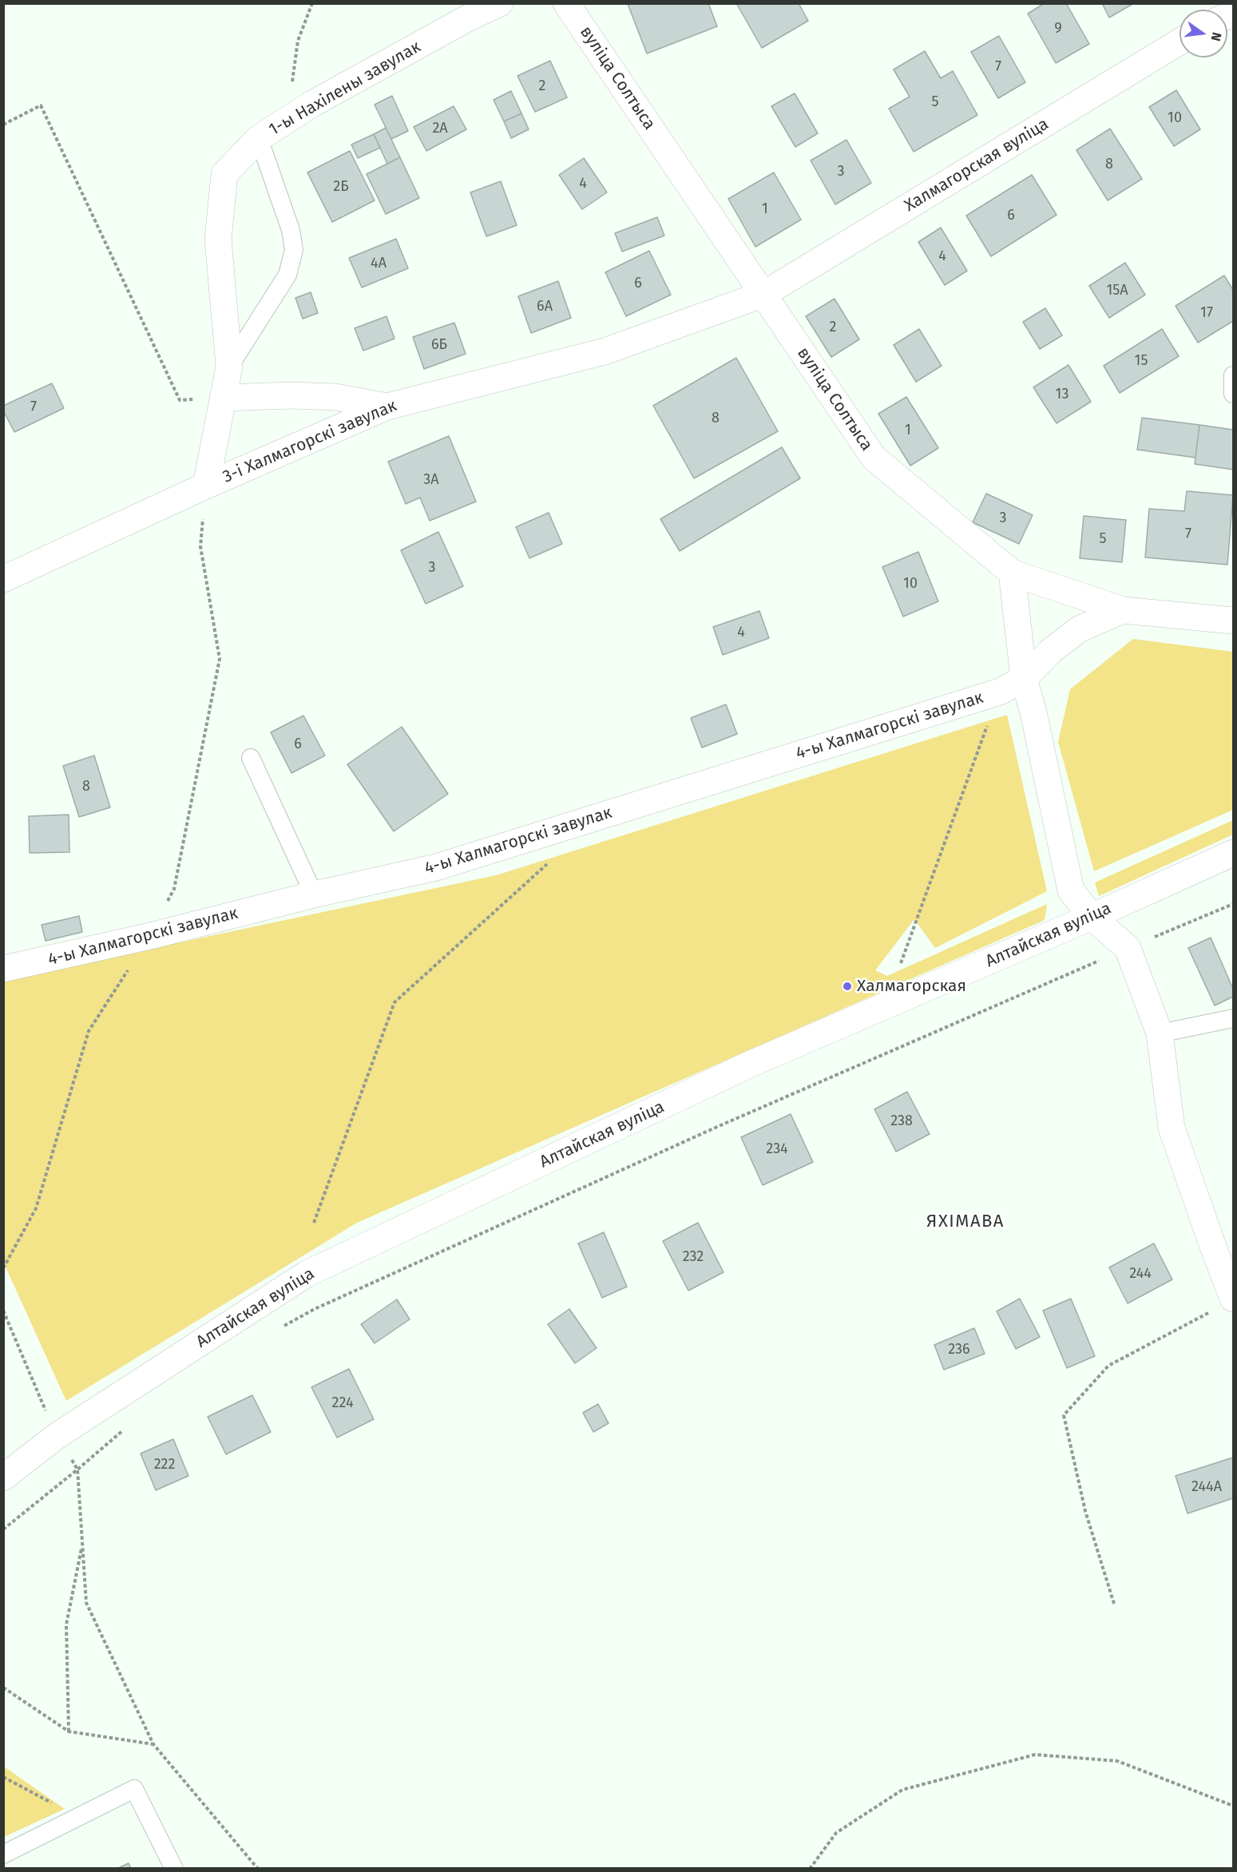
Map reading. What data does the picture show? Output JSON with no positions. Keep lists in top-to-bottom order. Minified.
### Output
{"streets":{"street":["вуліца Солтыса","1-ы Нахілены завулак","Халмагорская вуліца","3-і Халмагорскі завулак","4-ы Халмагорскі завулак","Алтайская вуліца"]},"crossings":[["вуліца Солтыса","Халмагорская вуліца"],["вуліца Солтыса","3-і Халмагорскі завулак"],["вуліца Солтыса","4-ы Халмагорскі завулак"],["1-ы Нахілены завулак","3-і Халмагорскі завулак"],["Халмагорская вуліца","3-і Халмагорскі завулак"]],"districts":["ЯХІМАВА"],"places":["Халмагорская"],"house_numbers":["9","7","2","5","10","2А","8","3","4","2Б","1","6","4","4А","6","15А","6А","17","2","6Б","15","13","7","8","1","3А","3","7","5","3","10","4","6","8","238","234","232","244","236","224","222","244А"],"north":"right"}
